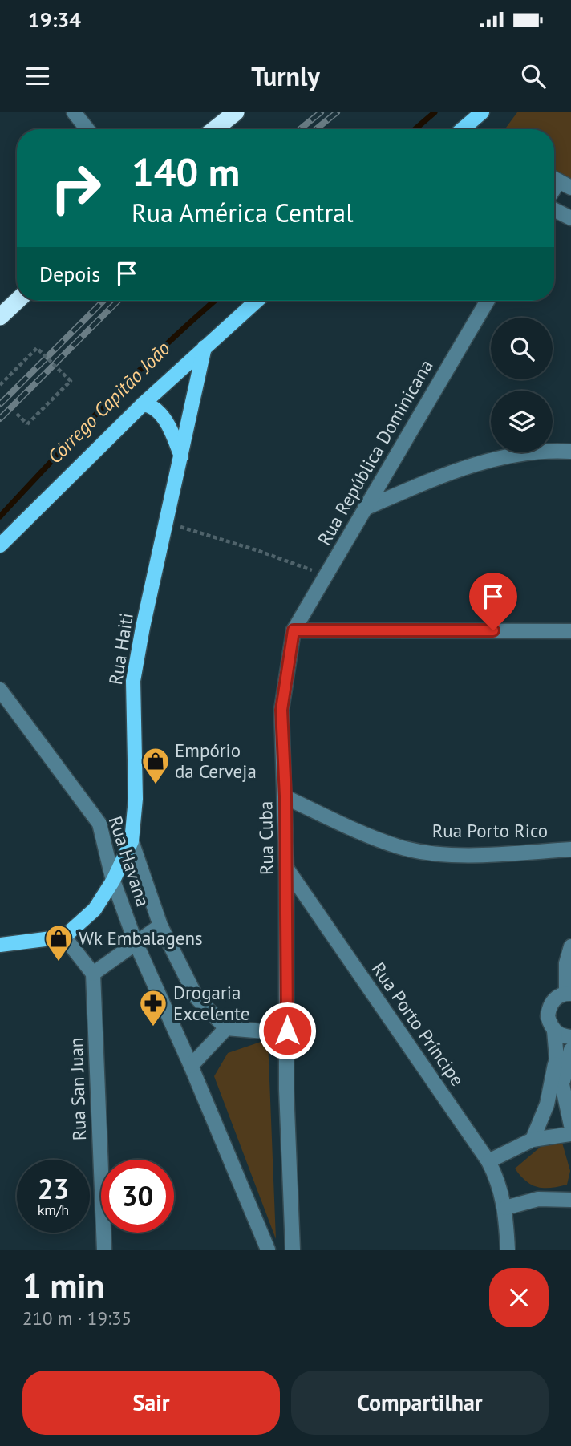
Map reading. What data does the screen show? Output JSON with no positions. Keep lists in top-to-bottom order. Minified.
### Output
{"streets":{"main road":["Rua Haiti"],"street":["Rua República Dominicana","Rua Porto Rico","Rua Cuba","Rua Havana","Rua Porto Príncipe","Rua San Juan"]},"crossings":[["Rua República Dominicana","Rua Cuba"],["Rua Haiti","Rua Havana"],["Rua Porto Rico","Rua Cuba"],["Rua Cuba","Rua Porto Príncipe"]],"water":["Córrego Capitão João"],"places":{"shop":["Empório da Cerveja","Wk Embalagens"],"pharmacy":["Drogaria Excelente"]},"page":{"status":"19:34","header":"Turnly","turn":["140 m","Rua América Central"],"then":"Depois","speed":"23 km/h","limit":"30","heading":["1 min","210 m · 19:35"],"buttons":["Sair","Compartilhar"]}}
